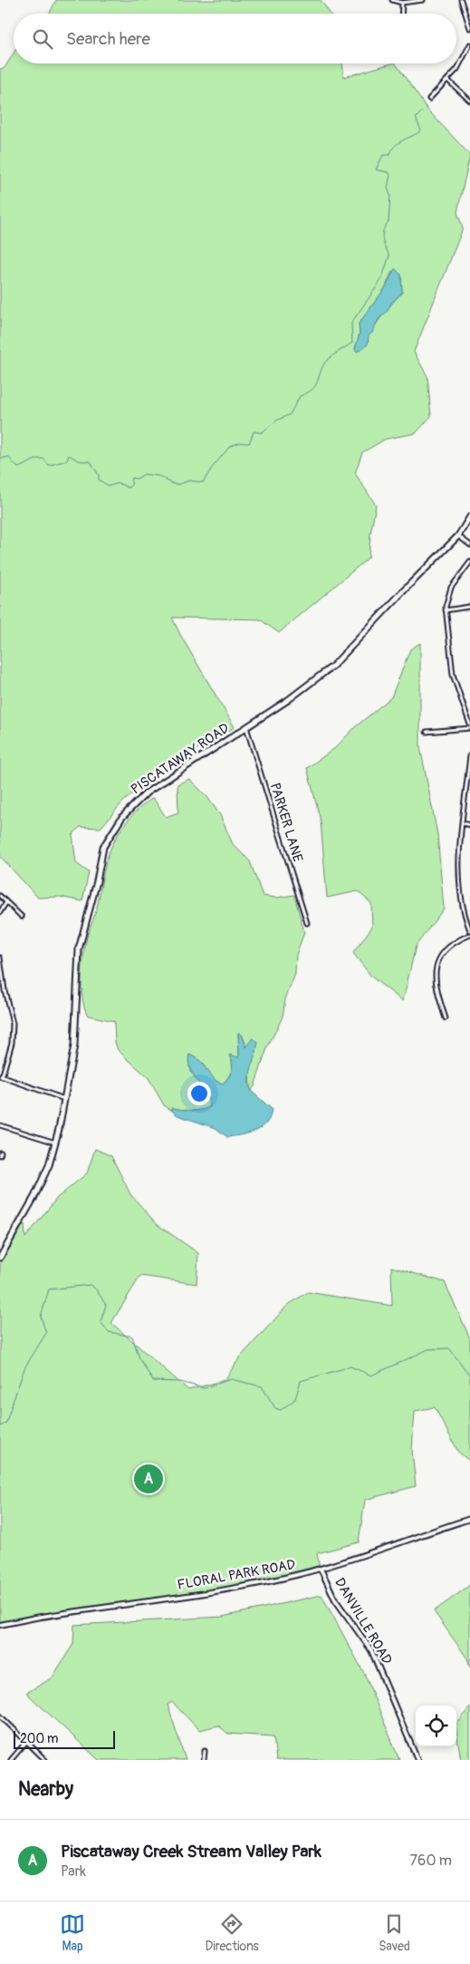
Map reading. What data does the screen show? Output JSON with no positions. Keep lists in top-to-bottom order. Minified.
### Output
{"streets":{"main road":["PISCATAWAY ROAD"],"street":["PARKER LANE","FLORAL PARK ROAD","DANVILLE ROAD"]},"crossings":[["PISCATAWAY ROAD","PARKER LANE"],["FLORAL PARK ROAD","DANVILLE ROAD"]],"scale_bar":"200 m","page":{"search":"Search here","pins":"A","scale":"200 m","heading":"Nearby","list":[{"mark":"A","name":"Piscataway Creek Stream Valley Park","note":"Park","value":"760 m"}],"nav":["Map","Directions","Saved"]}}
